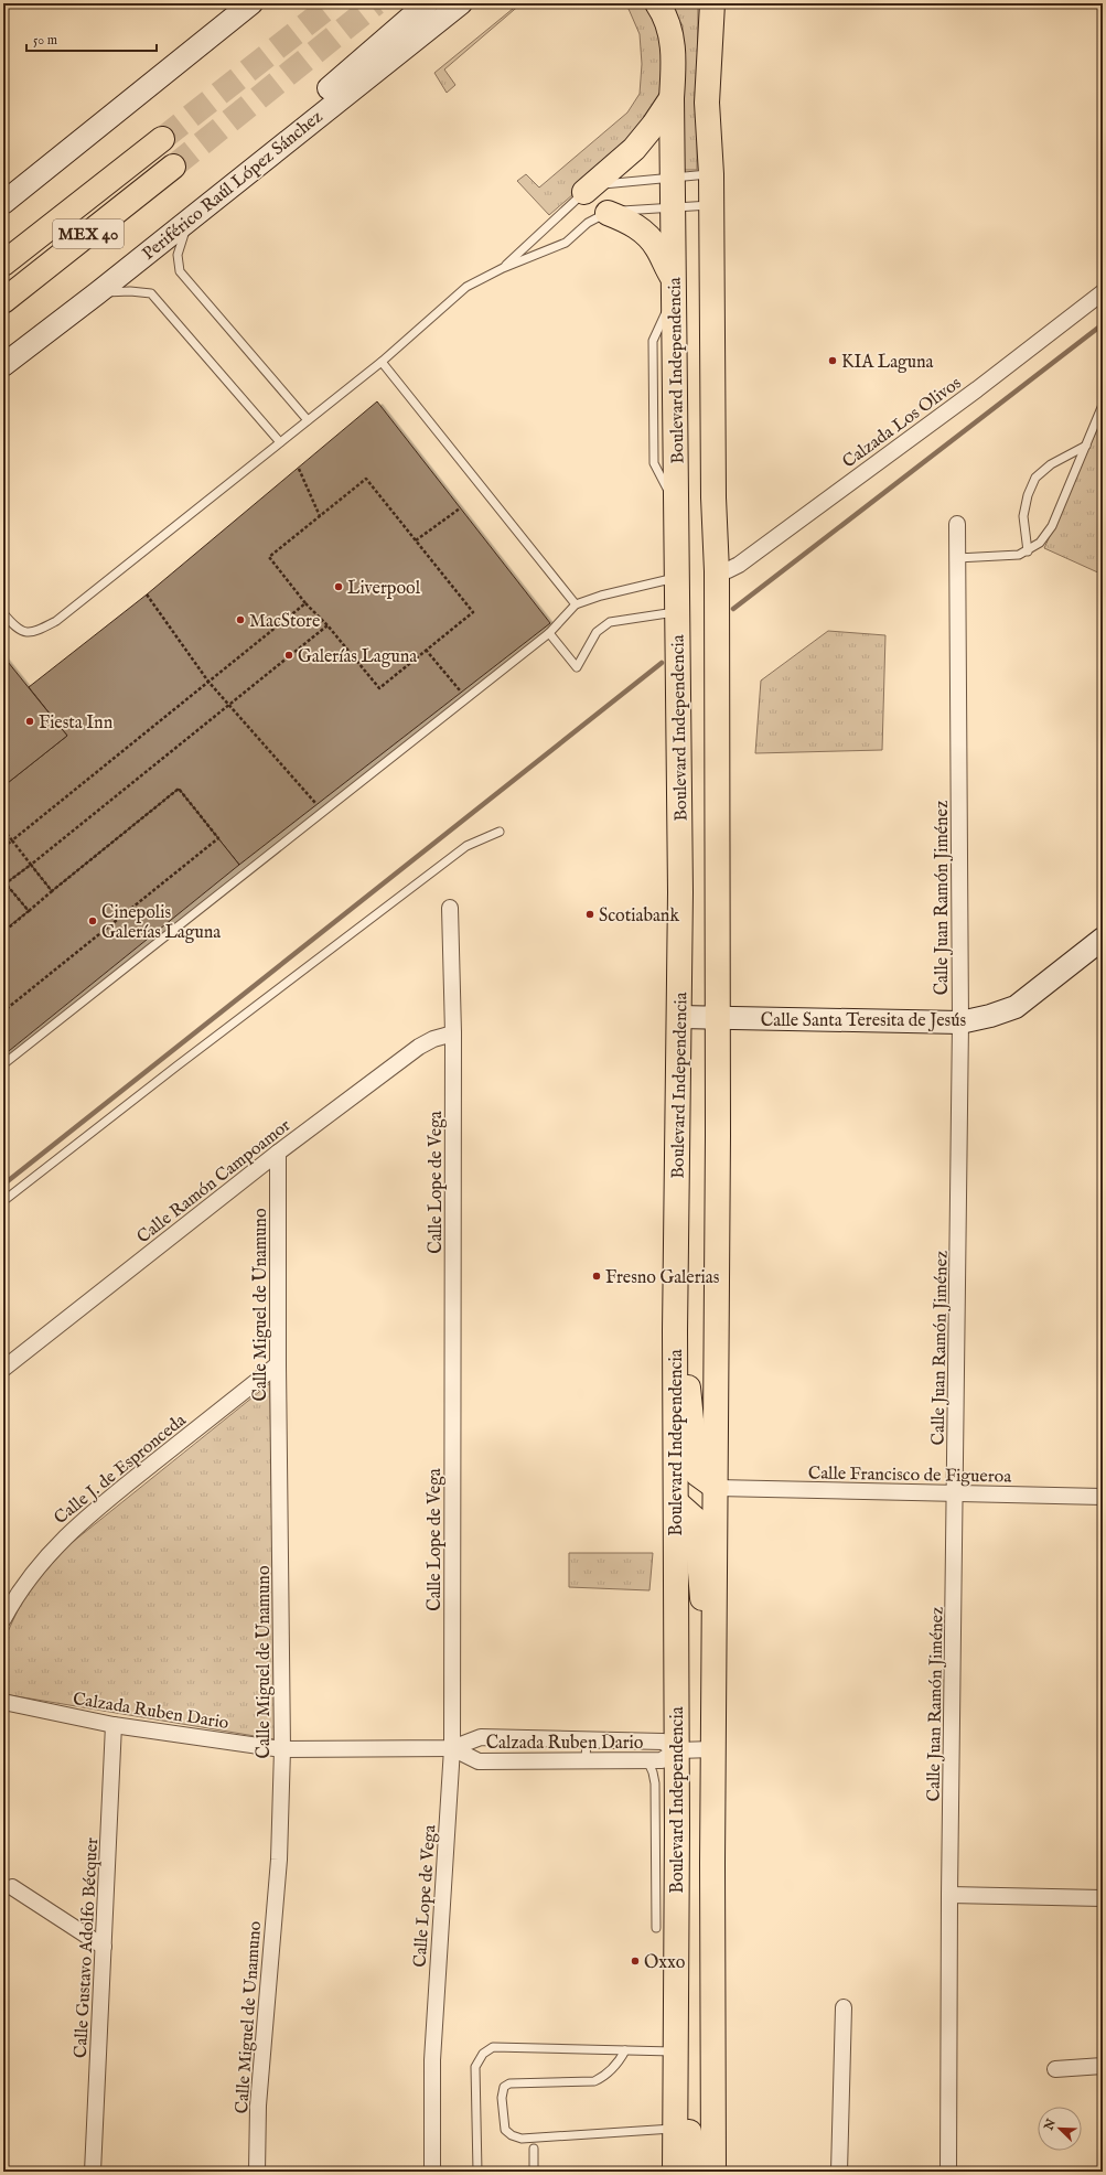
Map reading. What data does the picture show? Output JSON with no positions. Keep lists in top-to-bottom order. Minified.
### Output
{"streets":{"main road":["Periférico Raúl López Sánchez","MEX 40","Boulevard Independencia","Calle Santa Teresita de Jesús"],"street":["Calzada Los Olivos","Calle Juan Ramón Jiménez","Calle Ramón Campoamor","Calle Lope de Vega","Calle Miguel de Unamuno","Calle J. de Espronceda","Calle Francisco de Figueroa","Calzada Ruben Dario","Calle Gustavo Adolfo Bécquer"]},"crossings":[["Boulevard Independencia","Calzada Los Olivos"],["Boulevard Independencia","Calle Santa Teresita de Jesús"],["Boulevard Independencia","Calle Francisco de Figueroa"],["Boulevard Independencia","Calzada Ruben Dario"],["Calle Juan Ramón Jiménez","Calle Santa Teresita de Jesús"],["Calle Juan Ramón Jiménez","Calle Francisco de Figueroa"],["Calle Ramón Campoamor","Calle Lope de Vega"],["Calle Ramón Campoamor","Calle Miguel de Unamuno"],["Calle Lope de Vega","Calzada Ruben Dario"],["Calle Miguel de Unamuno","Calle J. de Espronceda"],["Calle Miguel de Unamuno","Calzada Ruben Dario"],["Calzada Ruben Dario","Calle Gustavo Adolfo Bécquer"]],"places":["KIA Laguna","Liverpool","MacStore","Galerías Laguna","Fiesta Inn","Scotiabank","Cinepolis Galerías Laguna","Fresno Galerias","Oxxo"],"scale_bar":"50 m","north":"top left"}
